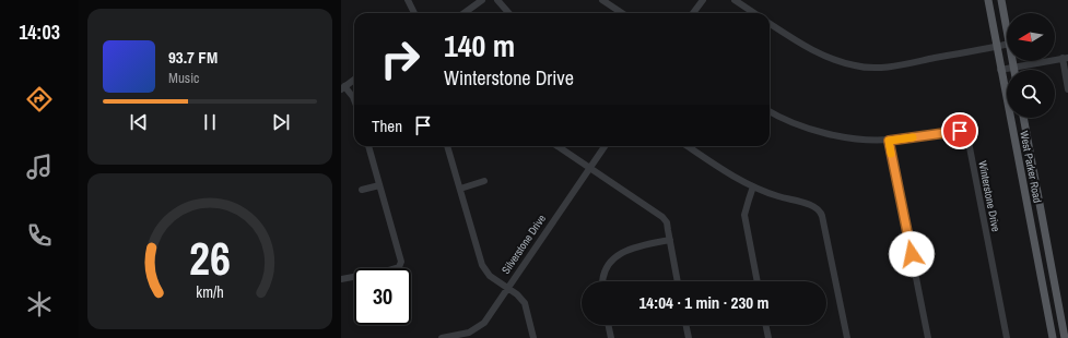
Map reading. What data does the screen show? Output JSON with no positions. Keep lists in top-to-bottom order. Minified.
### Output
{"streets":{"main road":["West Parker Road"],"street":["Winterstone Drive","Silverstone Drive"]},"north":"left","page":{"tabs":"14:03","turn":["140 m","Winterstone Drive"],"song":["93.7 FM","Music"],"then":"Then","limit":"30","trip":"14:04 · 1 min · 230 m","gauge":["26","km/h"]}}
